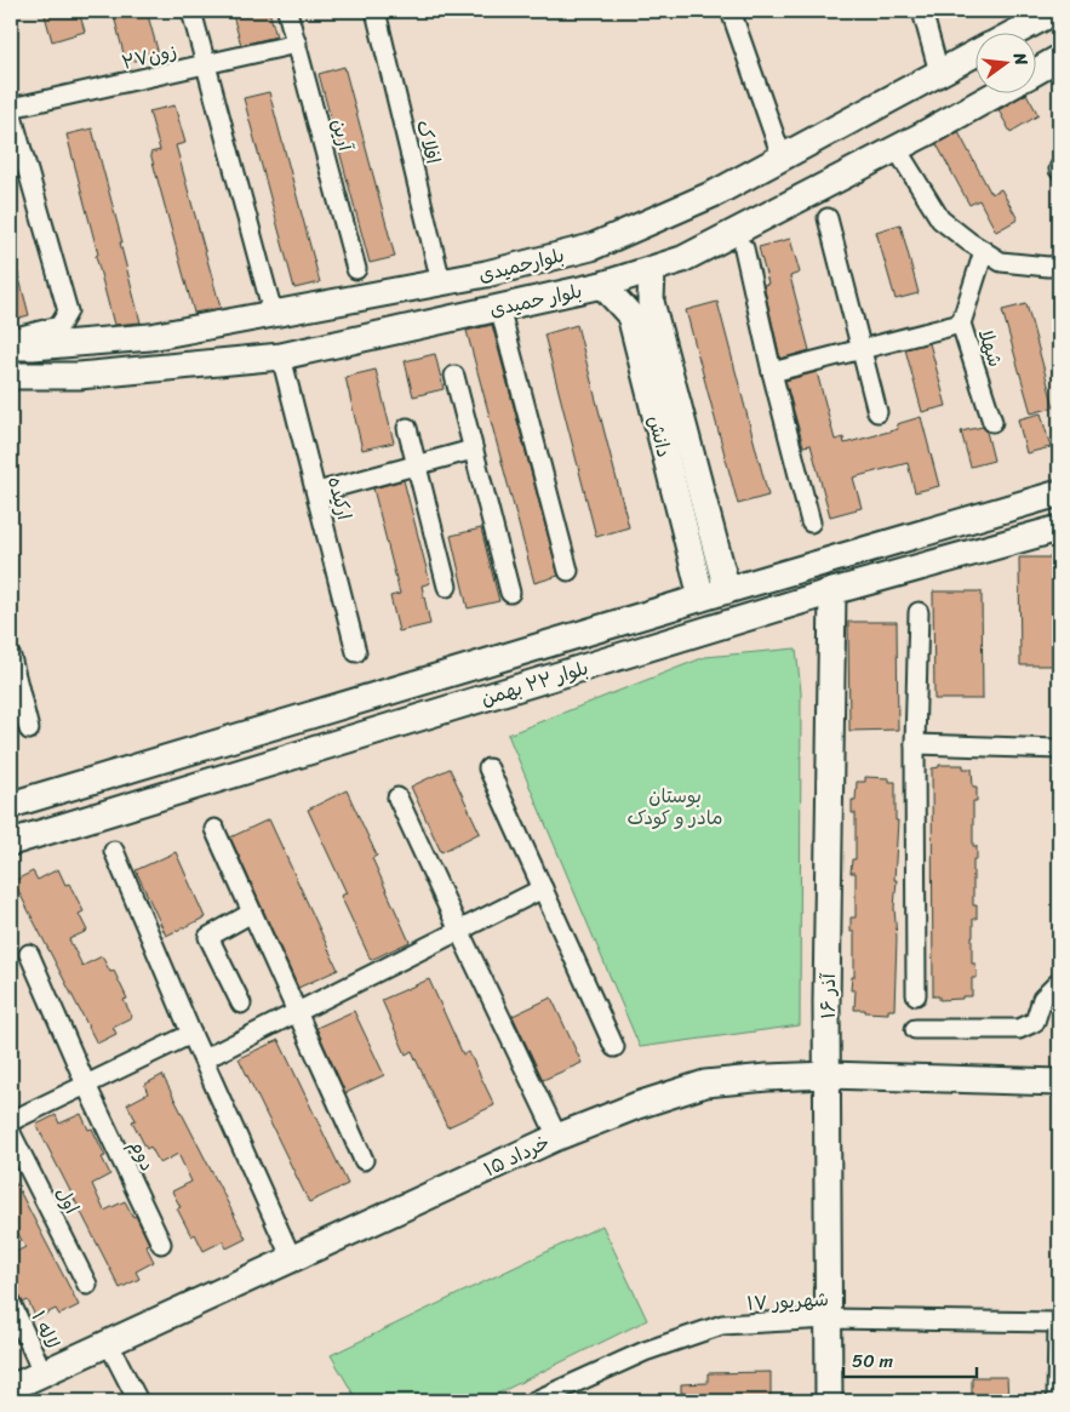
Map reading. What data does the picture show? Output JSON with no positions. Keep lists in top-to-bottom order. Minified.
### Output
{"streets":{"street":["زون۲۷","آرین","افلاک","بلوارحمیدی","بلوار حمیدی","شهلا","دانش","ارکیده","بلوار ۲۲ بهمن","۱۶ آذر","دوم","۱۵ خرداد","اول","۱۷ شهریور","لاله ۱"]},"crossings":[["زون۲۷","آرین"],["افلاک","بلوارحمیدی"],["بلوار حمیدی","دانش"],["بلوار حمیدی","ارکیده"],["دانش","بلوار ۲۲ بهمن"],["بلوار ۲۲ بهمن","۱۶ آذر"],["۱۶ آذر","۱۵ خرداد"],["۱۶ آذر","۱۷ شهریور"],["۱۵ خرداد","لاله ۱"]],"parks":["بوستان مادر و کودک"],"scale_bar":"50 m","north":"right"}
